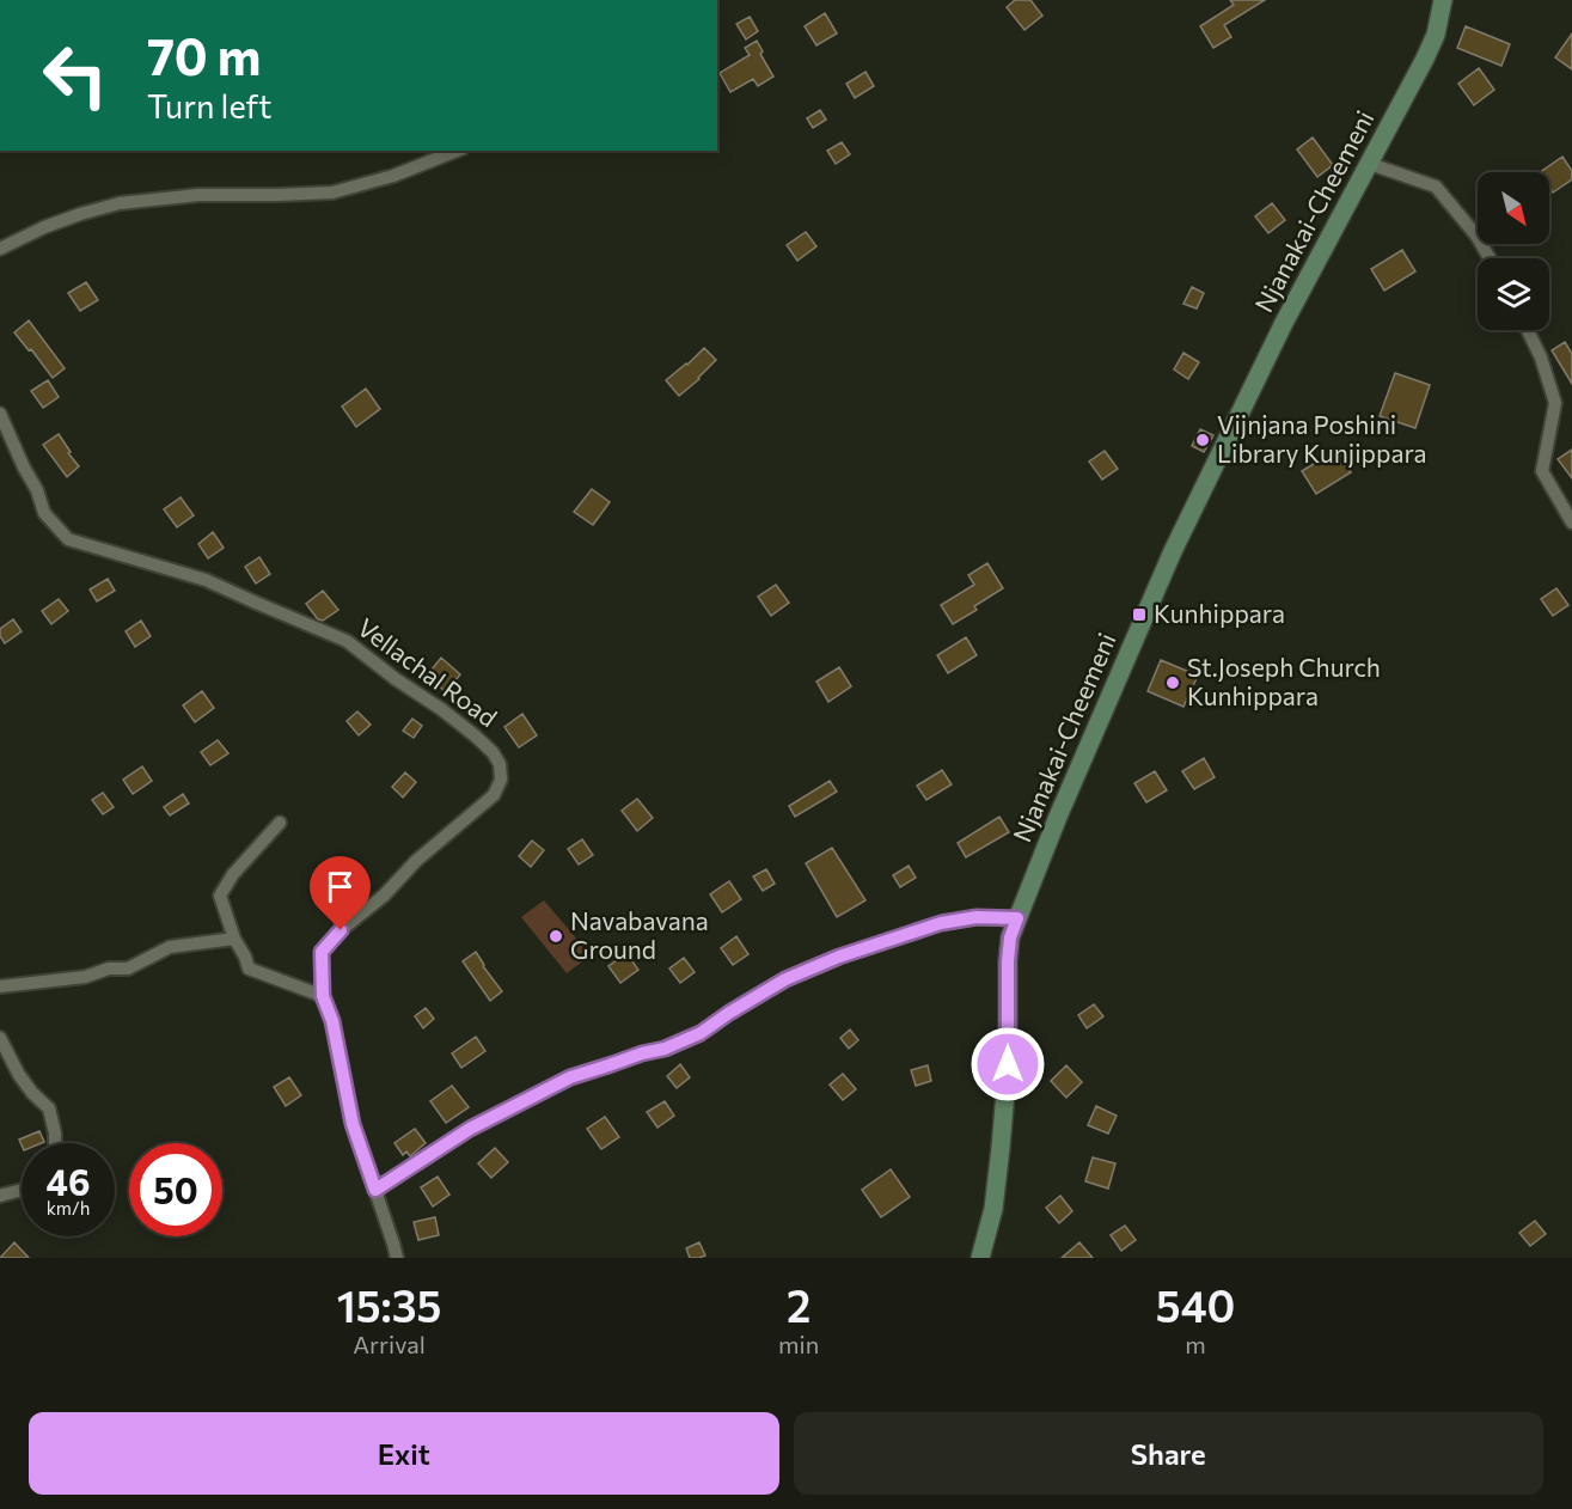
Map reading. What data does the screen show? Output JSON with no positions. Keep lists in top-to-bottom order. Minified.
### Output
{"streets":{"main road":["Njanakai-Cheemeni"],"street":["Vellachal Road"]},"places":{"other":["Vijnjana Poshini Library Kunjippara","St.Joseph Church Kunhippara","Navabavana Ground"],"transit":["Kunhippara"]},"north":"bottom right","page":{"turn":["70 m","Turn left"],"speed":"46 km/h","limit":"50","eta":["15:35","Arrival","2","min","540","m"],"buttons":["Exit","Share"]}}
